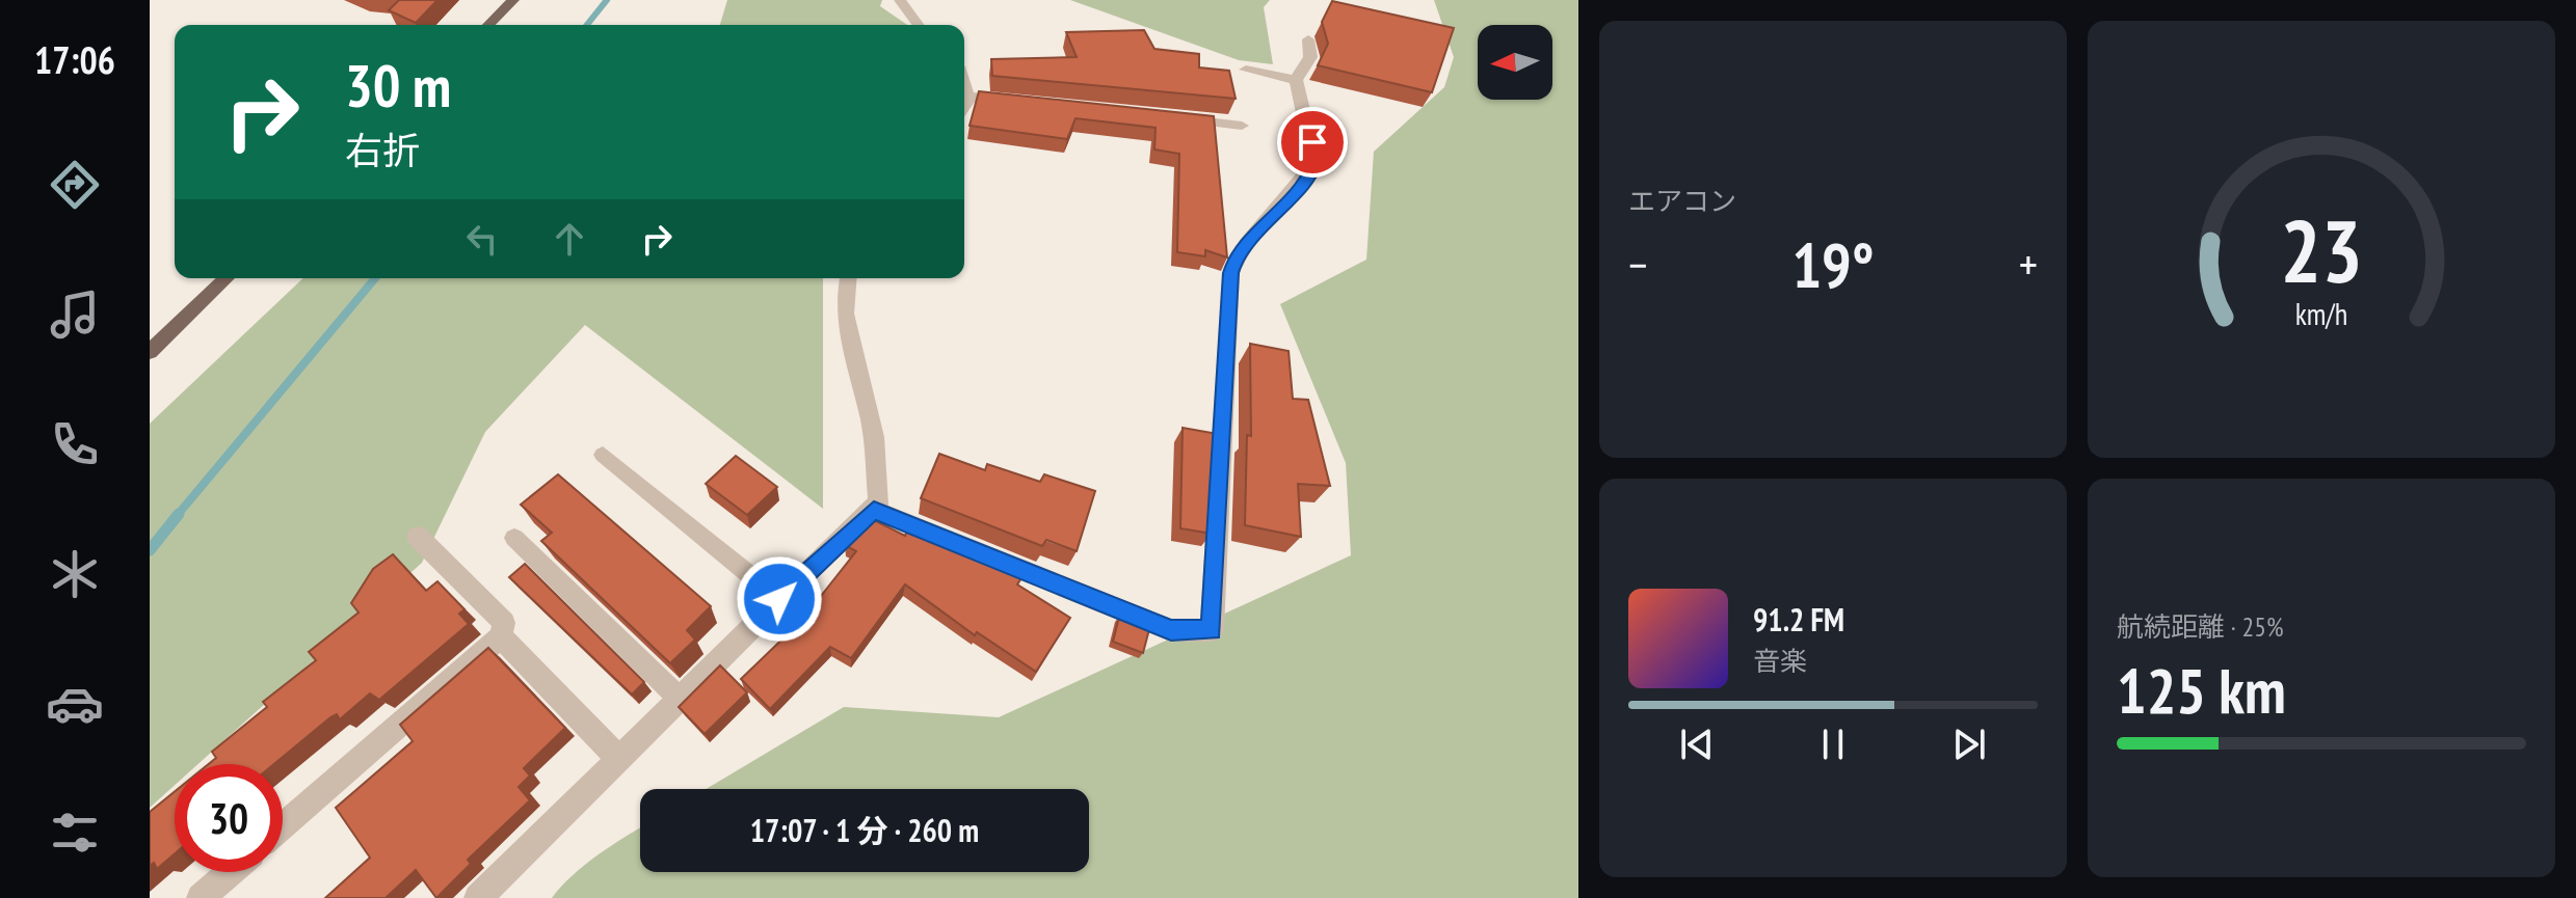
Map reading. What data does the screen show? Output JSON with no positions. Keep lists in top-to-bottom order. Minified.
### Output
{"north":"left","page":{"tabs":"17:06","tile":["エアコン",["航続距離 · 25%","125 km"]],"turn":["30 m","右折"],"heat":["−","19°","+"],"song":["91.2 FM","音楽"],"limit":"30","trip":"17:07 · 1 分 · 260 m","gauge":["23","km/h"]}}
